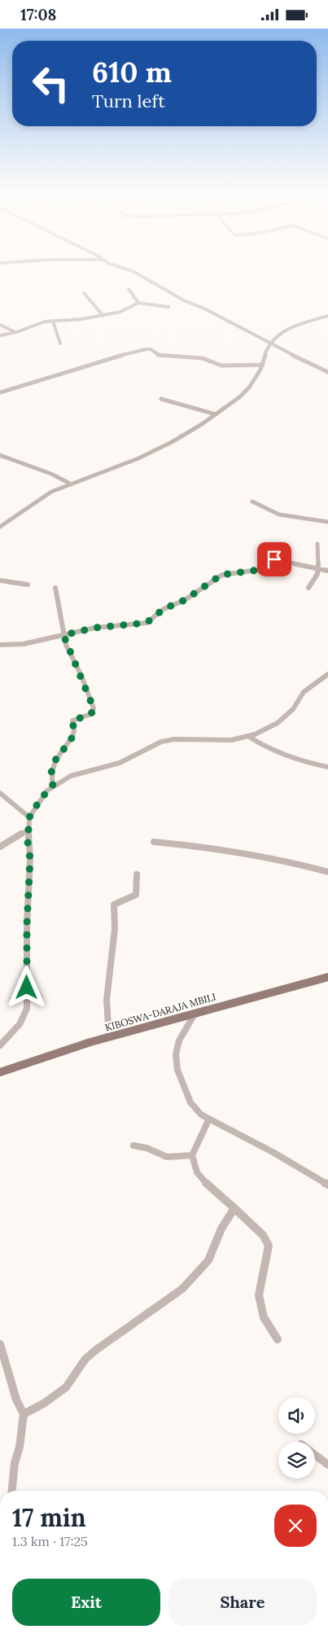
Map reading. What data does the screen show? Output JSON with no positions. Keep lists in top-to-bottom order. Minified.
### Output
{"streets":{"main road":["KIBOSWA-DARAJA MBILI"]},"page":{"status":"17:08","turn":["610 m","Turn left"],"heading":["17 min","1.3 km · 17:25"],"buttons":["Exit","Share"]}}
